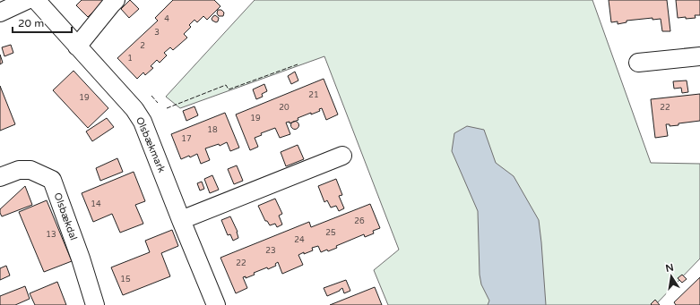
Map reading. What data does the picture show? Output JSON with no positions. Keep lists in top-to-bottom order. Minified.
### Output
{"streets":{"street":["Olsbækmark","Olsbækdal"]},"house_numbers":["4","3","2","1","21","19","20","22","19","18","17","14","26","25","13","24","23","22","15"],"scale_bar":"20 m","north":"top"}
